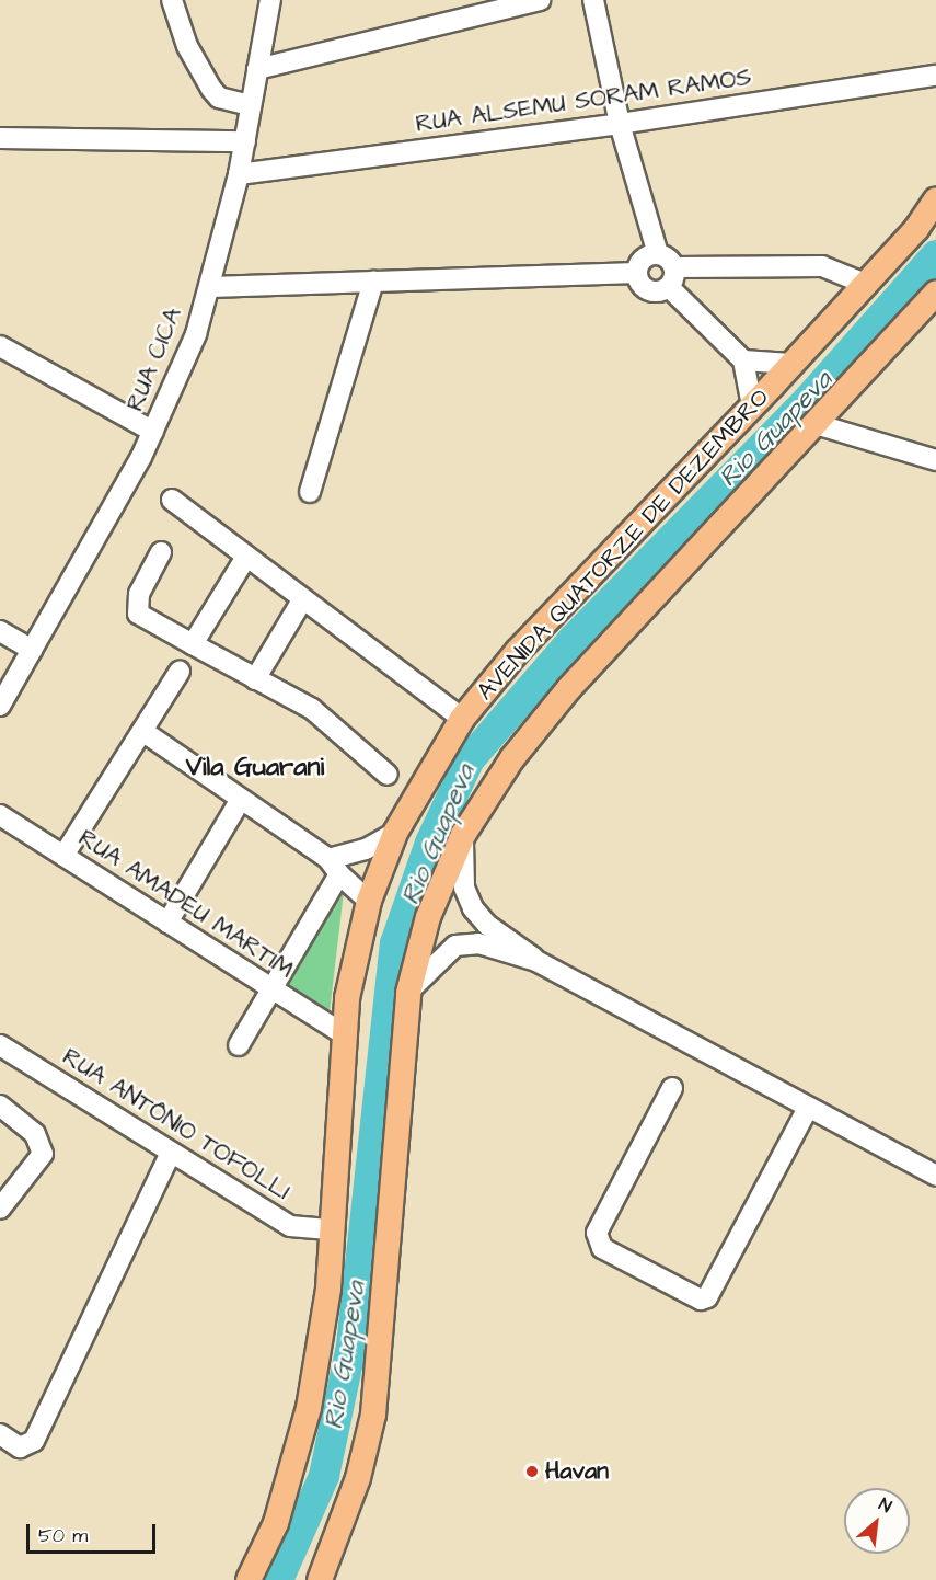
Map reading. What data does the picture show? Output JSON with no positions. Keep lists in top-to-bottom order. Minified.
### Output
{"streets":{"main road":["AVENIDA QUATORZE DE DEZEMBRO"],"street":["RUA ALSEMU SORAM RAMOS","RUA CICA","RUA AMADEU MARTIM","RUA ANTÔNIO TOFOLLI"]},"crossings":[["RUA ALSEMU SORAM RAMOS","RUA CICA"],["AVENIDA QUATORZE DE DEZEMBRO","RUA AMADEU MARTIM"],["AVENIDA QUATORZE DE DEZEMBRO","RUA ANTÔNIO TOFOLLI"]],"districts":["Vila Guarani"],"water":["Rio Guapeva"],"places":["Havan"],"scale_bar":"50 m","north":"top right"}
